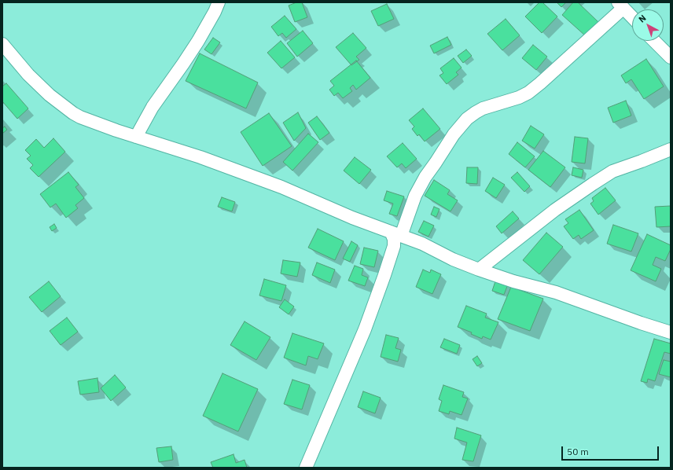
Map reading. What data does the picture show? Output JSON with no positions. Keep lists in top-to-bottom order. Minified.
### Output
{"scale_bar":"50 m","north":"top left"}
